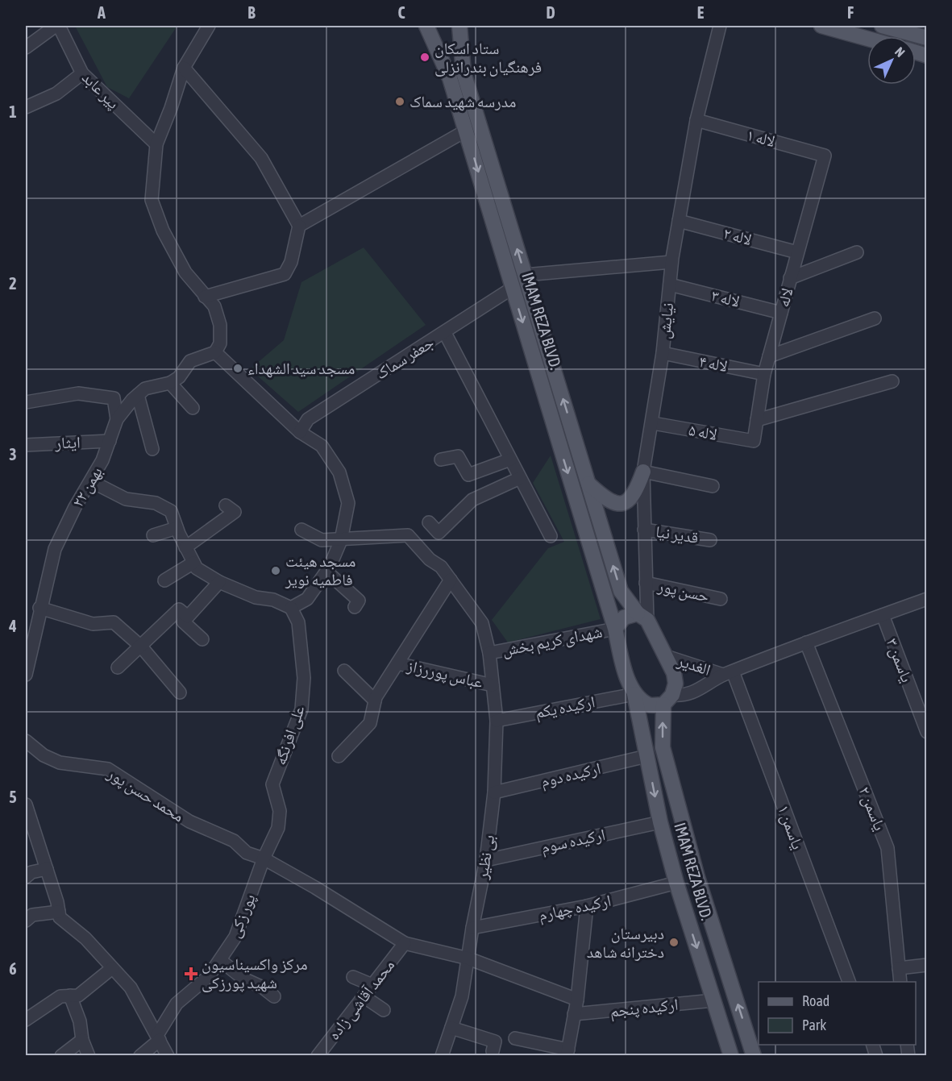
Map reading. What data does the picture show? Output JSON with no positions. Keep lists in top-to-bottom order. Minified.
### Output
{"streets":{"main road":["IMAM REZA BLVD."],"street":["پیر عابد","لاله ۱","لاله ۲","لاله","لاله ۳","نیایش","جعفر سماک","لاله ۴","لاله ۵","ایثار","۲۲ بهمن","قدیر نیا","حسن پور","شهدای کریم بخش","یاسمن ۳","الغدیر","عباس پوررزاز","ارکیده یکم","علی افرنگه","ارکیده دوم","محمد حسن پور","یاسمن ۲","یاسمن ۱","ارکیده سوم","بی نظیر","ارکیده چهارم","پور زکی","محمد آقاشی زاده","ارکیده پنجم"]},"crossings":[["لاله ۱","لاله"],["لاله ۱","نیایش"],["لاله ۲","لاله"],["لاله ۲","نیایش"],["لاله","لاله ۳"],["لاله","لاله ۴"],["لاله","لاله ۵"],["لاله ۳","نیایش"],["IMAM REZA BLVD.","نیایش"],["IMAM REZA BLVD.","جعفر سماک"],["IMAM REZA BLVD.","شهدای کریم بخش"],["IMAM REZA BLVD.","الغدیر"],["IMAM REZA BLVD.","ارکیده یکم"],["IMAM REZA BLVD.","ارکیده دوم"],["IMAM REZA BLVD.","ارکیده سوم"],["IMAM REZA BLVD.","ارکیده چهارم"],["IMAM REZA BLVD.","ارکیده پنجم"],["نیایش","لاله ۴"],["نیایش","لاله ۵"],["نیایش","قدیر نیا"],["نیایش","حسن پور"],["ایثار","۲۲ بهمن"],["شهدای کریم بخش","بی نظیر"],["الغدیر","یاسمن ۱"],["عباس پوررزاز","بی نظیر"],["ارکیده یکم","بی نظیر"],["علی افرنگه","محمد حسن پور"],["علی افرنگه","پور زکی"],["ارکیده دوم","بی نظیر"],["محمد حسن پور","بی نظیر"],["محمد حسن پور","پور زکی"],["محمد حسن پور","محمد آقاشی زاده"],["ارکیده سوم","بی نظیر"],["بی نظیر","ارکیده چهارم"]],"places":{"other":["ستاد اسکان فرهنگیان بندرانزلی","مدرسه شهید سماک","مسجد سید الشهداء","مسجد هیئت فاطمیه نویر","دبیرستان دخترانه شاهد"],"health":["مرکز واکسیناسیون شهید پورزکی"]},"legend":["Road","Park"],"north":"top right","grid":{"columns":["A","B","C","D","E","F"],"rows":["1","2","3","4","5","6"]}}
